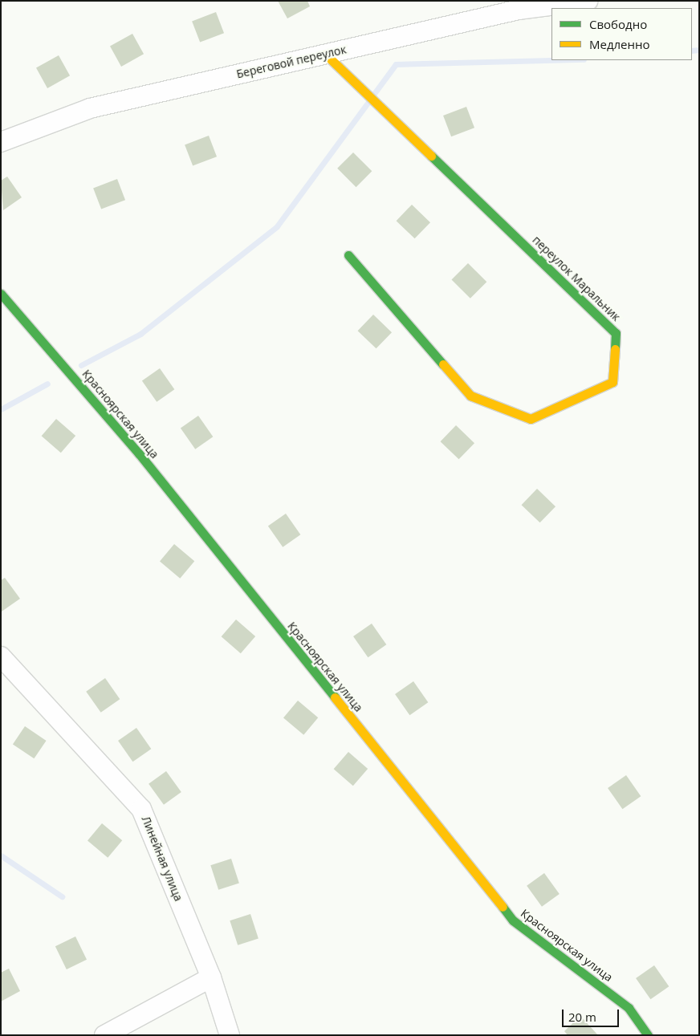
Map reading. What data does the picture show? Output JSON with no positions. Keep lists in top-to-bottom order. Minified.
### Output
{"streets":{"street":["Береговой переулок","переулок Маральник","Красноярская улица","Линейная улица"]},"crossings":[["Береговой переулок","переулок Маральник"]],"legend":["Свободно","Медленно"],"scale_bar":"20 m"}
